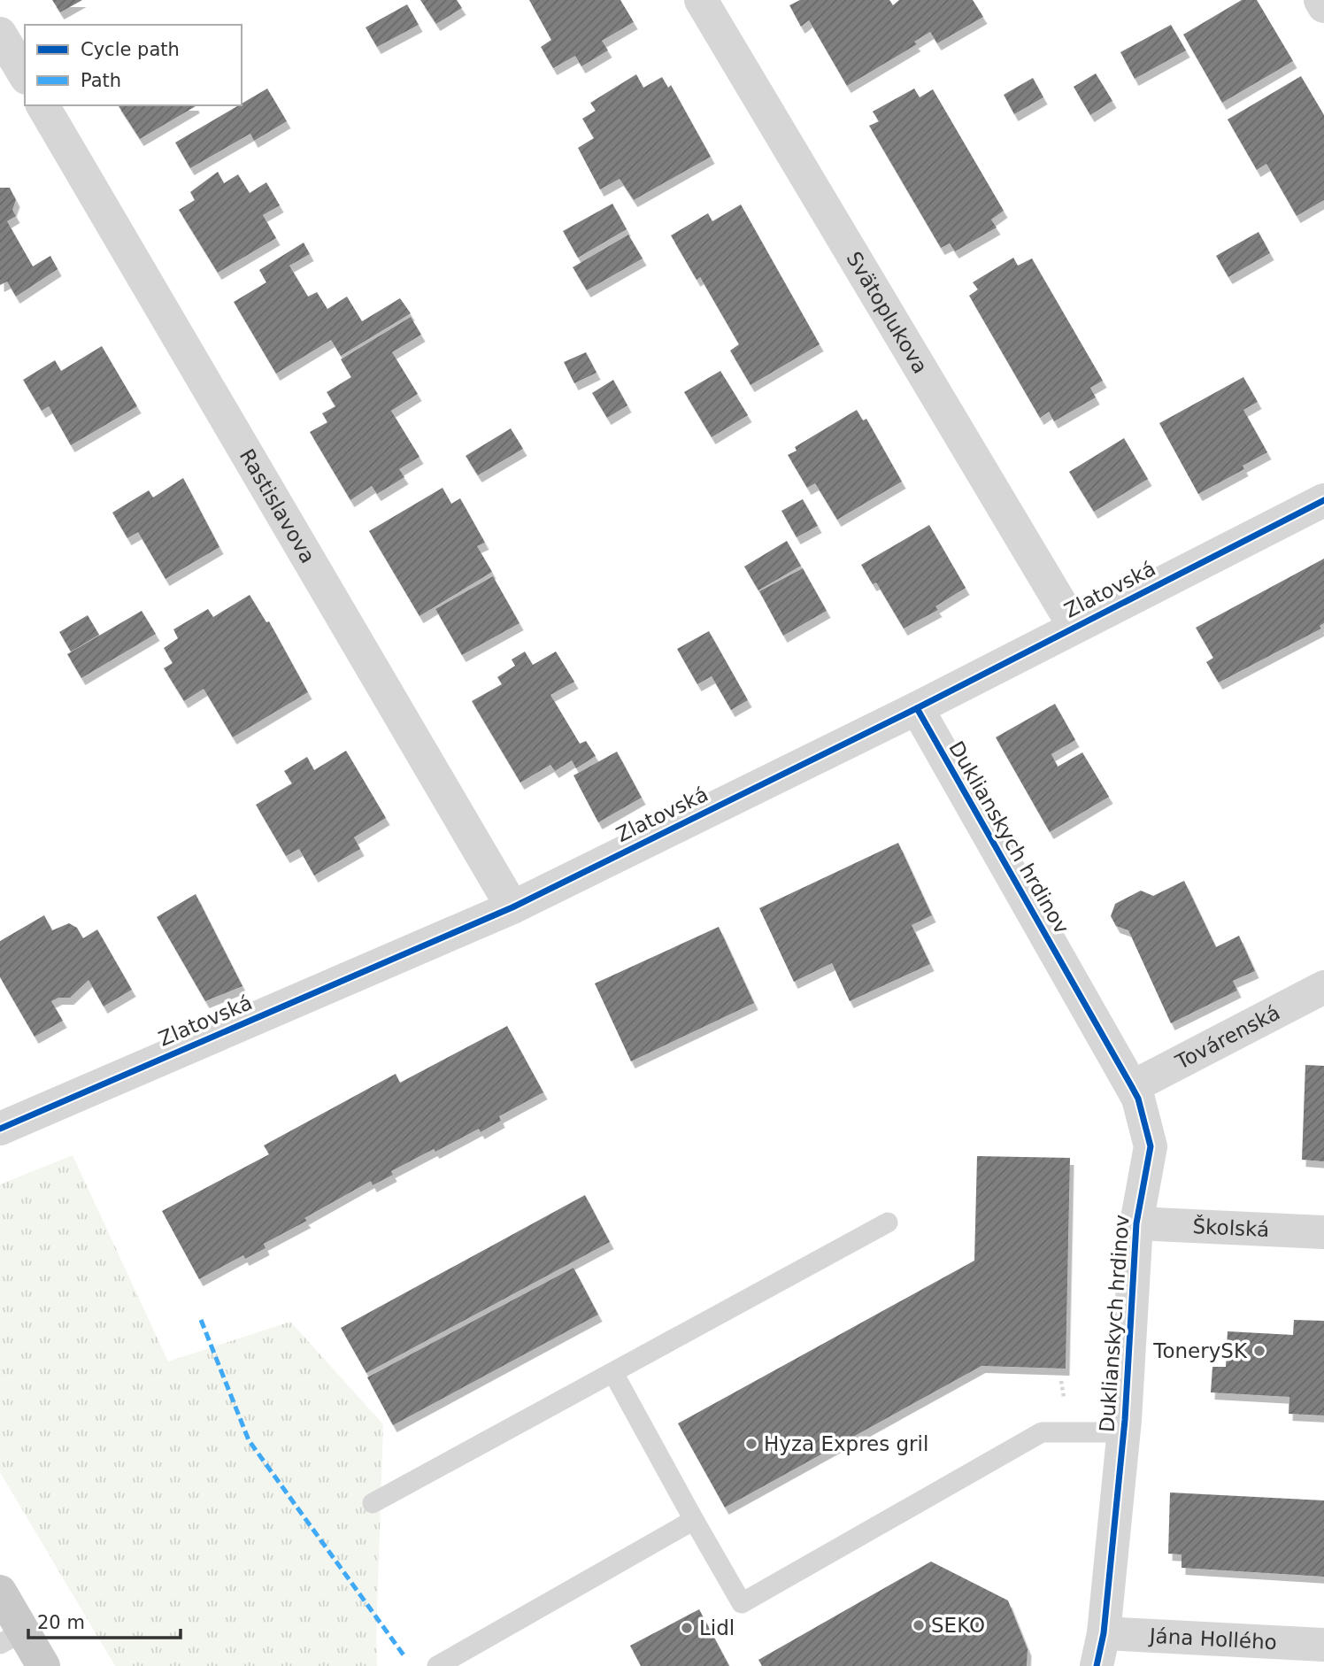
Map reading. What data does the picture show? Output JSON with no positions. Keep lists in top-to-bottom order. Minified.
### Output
{"streets":{"street":["Svätoplukova","Rastislavova","Zlatovská","Duklianskych hrdinov","Továrenská","Školská","Jána Hollého"]},"crossings":[["Svätoplukova","Zlatovská"],["Rastislavova","Zlatovská"],["Zlatovská","Duklianskych hrdinov"],["Duklianskych hrdinov","Továrenská"],["Duklianskych hrdinov","Školská"],["Duklianskych hrdinov","Jána Hollého"]],"places":["TonerySK","Hyza Expres gril","SEKO","Lidl"],"legend":["Cycle path","Path"],"scale_bar":"20 m"}
